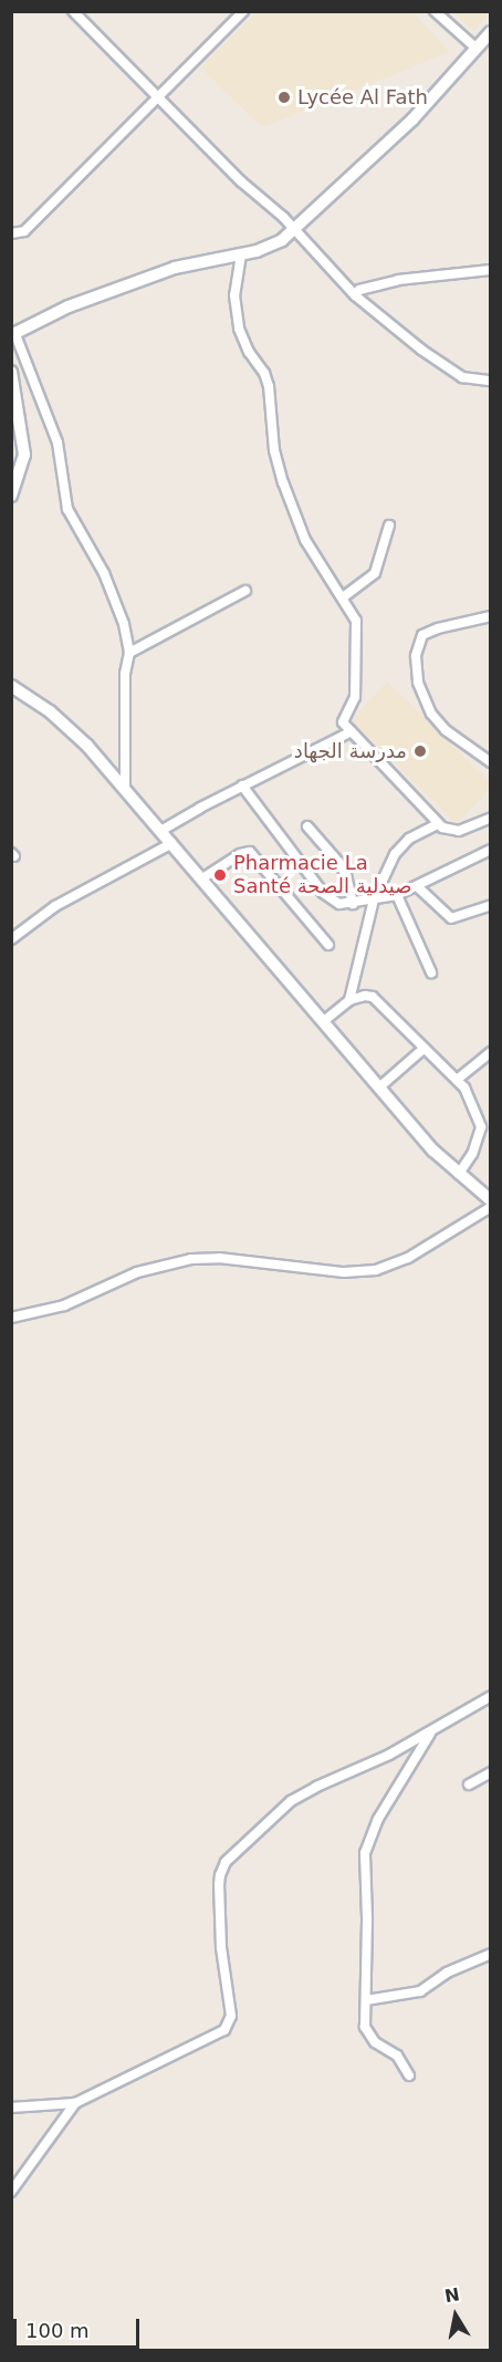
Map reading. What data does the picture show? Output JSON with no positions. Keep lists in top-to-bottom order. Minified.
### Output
{"places":["Lycée Al Fath","مدرسة الجهاد","Pharmacie La Santé صيدلية الصحة"],"scale_bar":"100 m","north":"top"}
